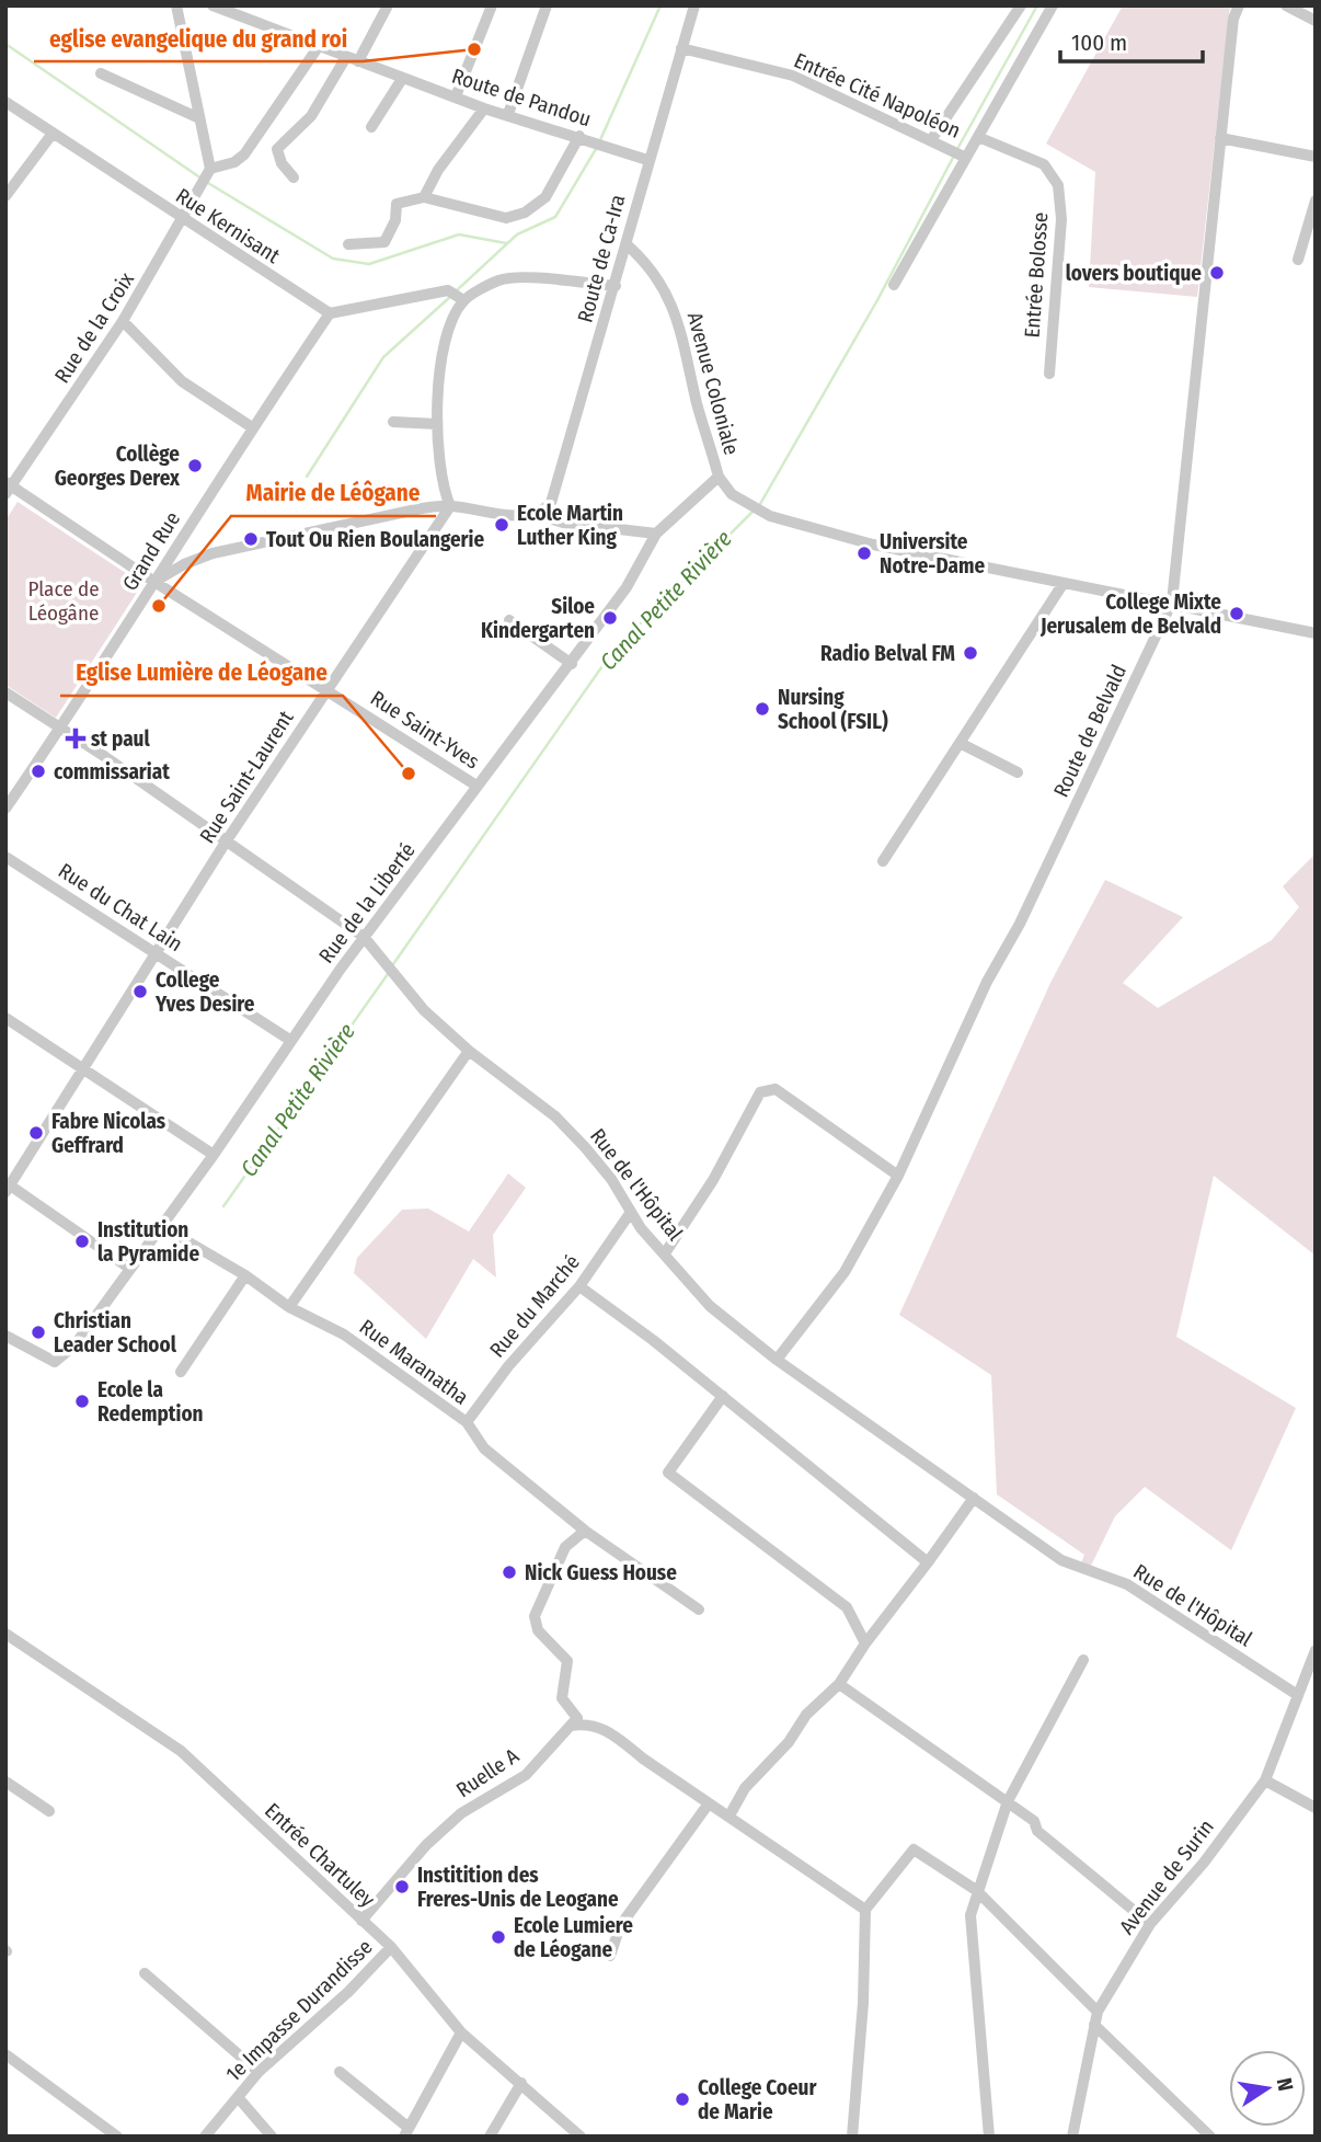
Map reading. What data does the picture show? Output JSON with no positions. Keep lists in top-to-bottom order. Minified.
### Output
{"streets":{"street":["Entrée Cité Napoléon","Route de Pandou","Rue Kernisant","Route de Ca-Ira","Entrée Bolosse","Rue de la Croix","Avenue Coloniale","Grand Rue","Rue Saint-Yves","Route de Belvald","Rue Saint-Laurent","Rue de la Liberté","Rue du Chat Lain","Rue de l'Hôpital","Rue du Marché","Rue Maranatha","Ruelle A","Entrée Chartuley","Avenue de Surin","1e Impasse Durandisse"]},"crossings":[["Entrée Cité Napoléon","Route de Ca-Ira"],["Route de Pandou","Route de Ca-Ira"],["Rue Kernisant","Rue de la Croix"],["Rue Kernisant","Grand Rue"],["Route de Ca-Ira","Avenue Coloniale"],["Rue de la Croix","Rue Saint-Yves"],["Avenue Coloniale","Route de Belvald"],["Avenue Coloniale","Rue de la Liberté"],["Grand Rue","Rue Saint-Yves"],["Grand Rue","Rue de l'Hôpital"],["Rue Saint-Yves","Rue Saint-Laurent"],["Rue Saint-Yves","Rue de la Liberté"],["Route de Belvald","Rue de l'Hôpital"],["Rue Saint-Laurent","Rue du Chat Lain"],["Rue Saint-Laurent","Rue de l'Hôpital"],["Rue de la Liberté","Rue du Chat Lain"],["Rue de la Liberté","Rue de l'Hôpital"],["Rue de la Liberté","Rue Maranatha"],["Rue de l'Hôpital","Rue du Marché"],["Rue de l'Hôpital","Avenue de Surin"],["Rue du Marché","Rue Maranatha"],["Ruelle A","Entrée Chartuley"],["Entrée Chartuley","1e Impasse Durandisse"]],"water":["Canal Petite Rivière"],"parks":["Place de Léogâne"],"places":{"other":["eglise evangelique du grand roi","lovers boutique","Collège Georges Derex","Ecole Martin Luther King","Tout Ou Rien Boulangerie","Universite Notre-Dame","Mairie de Léôgane","College Mixte Jerusalem de Belvald","Siloe Kindergarten","Radio Belval FM","Nursing School (FSIL)","commissariat","Eglise Lumière de Léogane","College Yves Desire","Fabre Nicolas Geffrard","Institution la Pyramide","Christian Leader School","Ecole la Redemption","Nick Guess House","Institition des Freres-Unis de Leogane","Ecole Lumiere de Léogane","College Coeur de Marie"],"health":["st paul"]},"scale_bar":"100 m","north":"right"}
